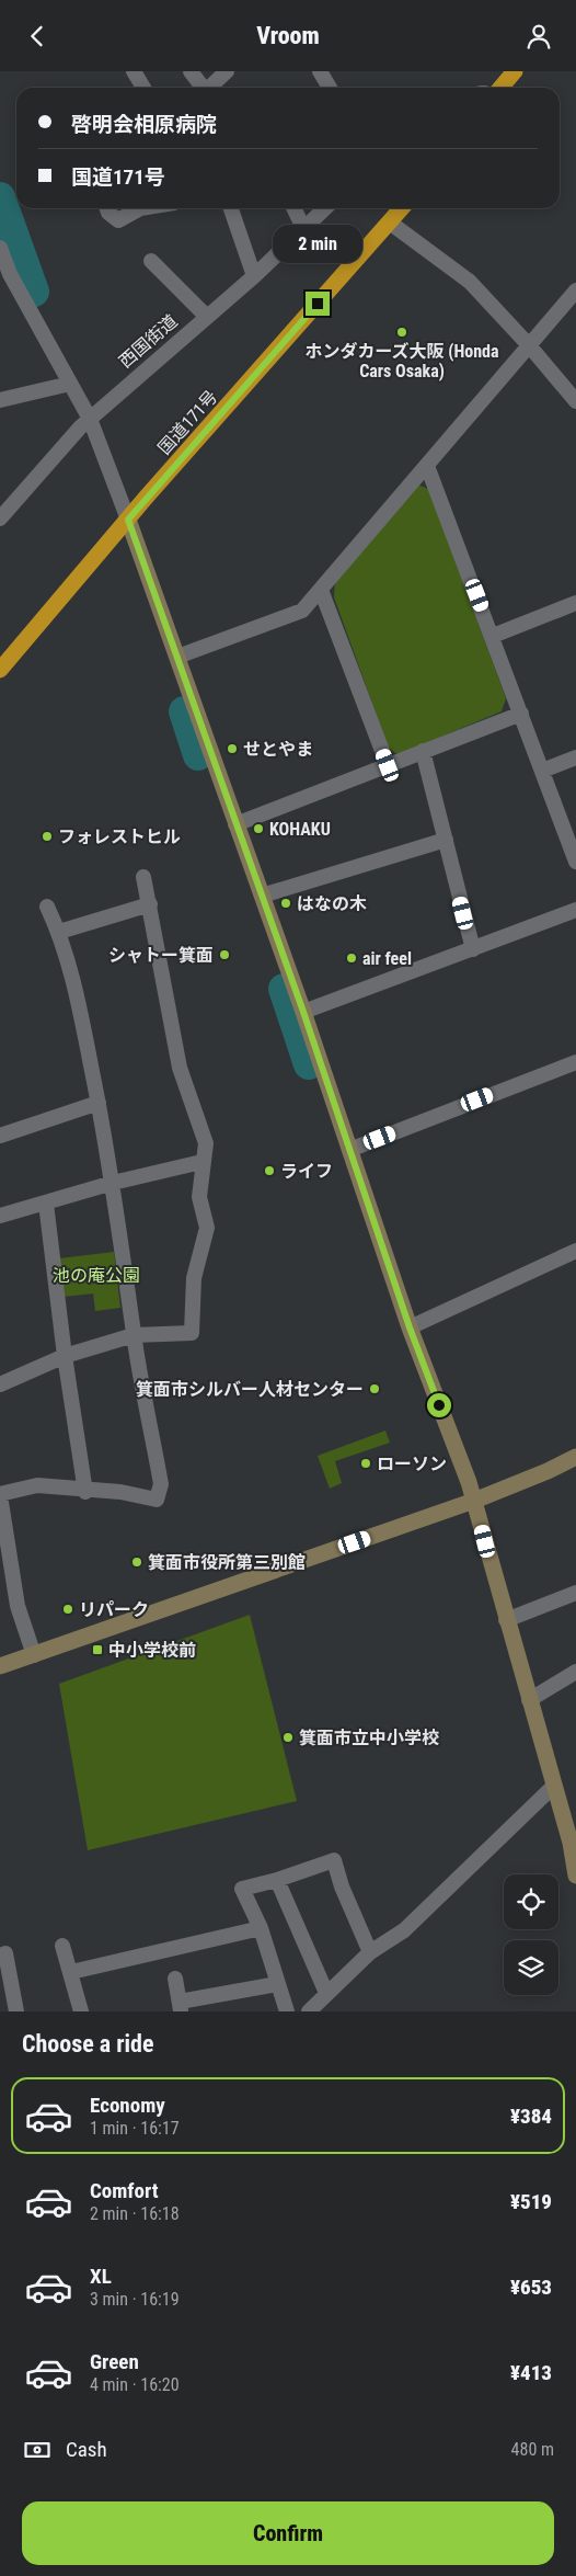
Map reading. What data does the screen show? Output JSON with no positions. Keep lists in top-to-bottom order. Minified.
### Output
{"streets":{"highway":["国道171号"],"street":["西国街道"]},"parks":["池の庵公園"],"places":{"other":["ホンダカーズ大阪 (Honda Cars Osaka)","せとやま","KOHAKU","フォレストヒル","はなの木","シャトー箕面","air feel","ライフ","箕面市シルバー人材センター","ローソン","箕面市役所第三別館","リパーク","箕面市立中小学校"],"transit":["中小学校前"]},"page":{"header":"Vroom","banner":["啓明会相原病院","国道171号"],"bubble":"2 min","heading":"Choose a ride","list":[{"name":"Economy","note":"1 min · 16:17","value":"¥384"},{"name":"Comfort","note":"2 min · 16:18","value":"¥519"},{"name":"XL","note":"3 min · 16:19","value":"¥653"},{"name":"Green","note":"4 min · 16:20","value":"¥413"}],"pay":["Cash","480 m"],"buttons":"Confirm"}}
